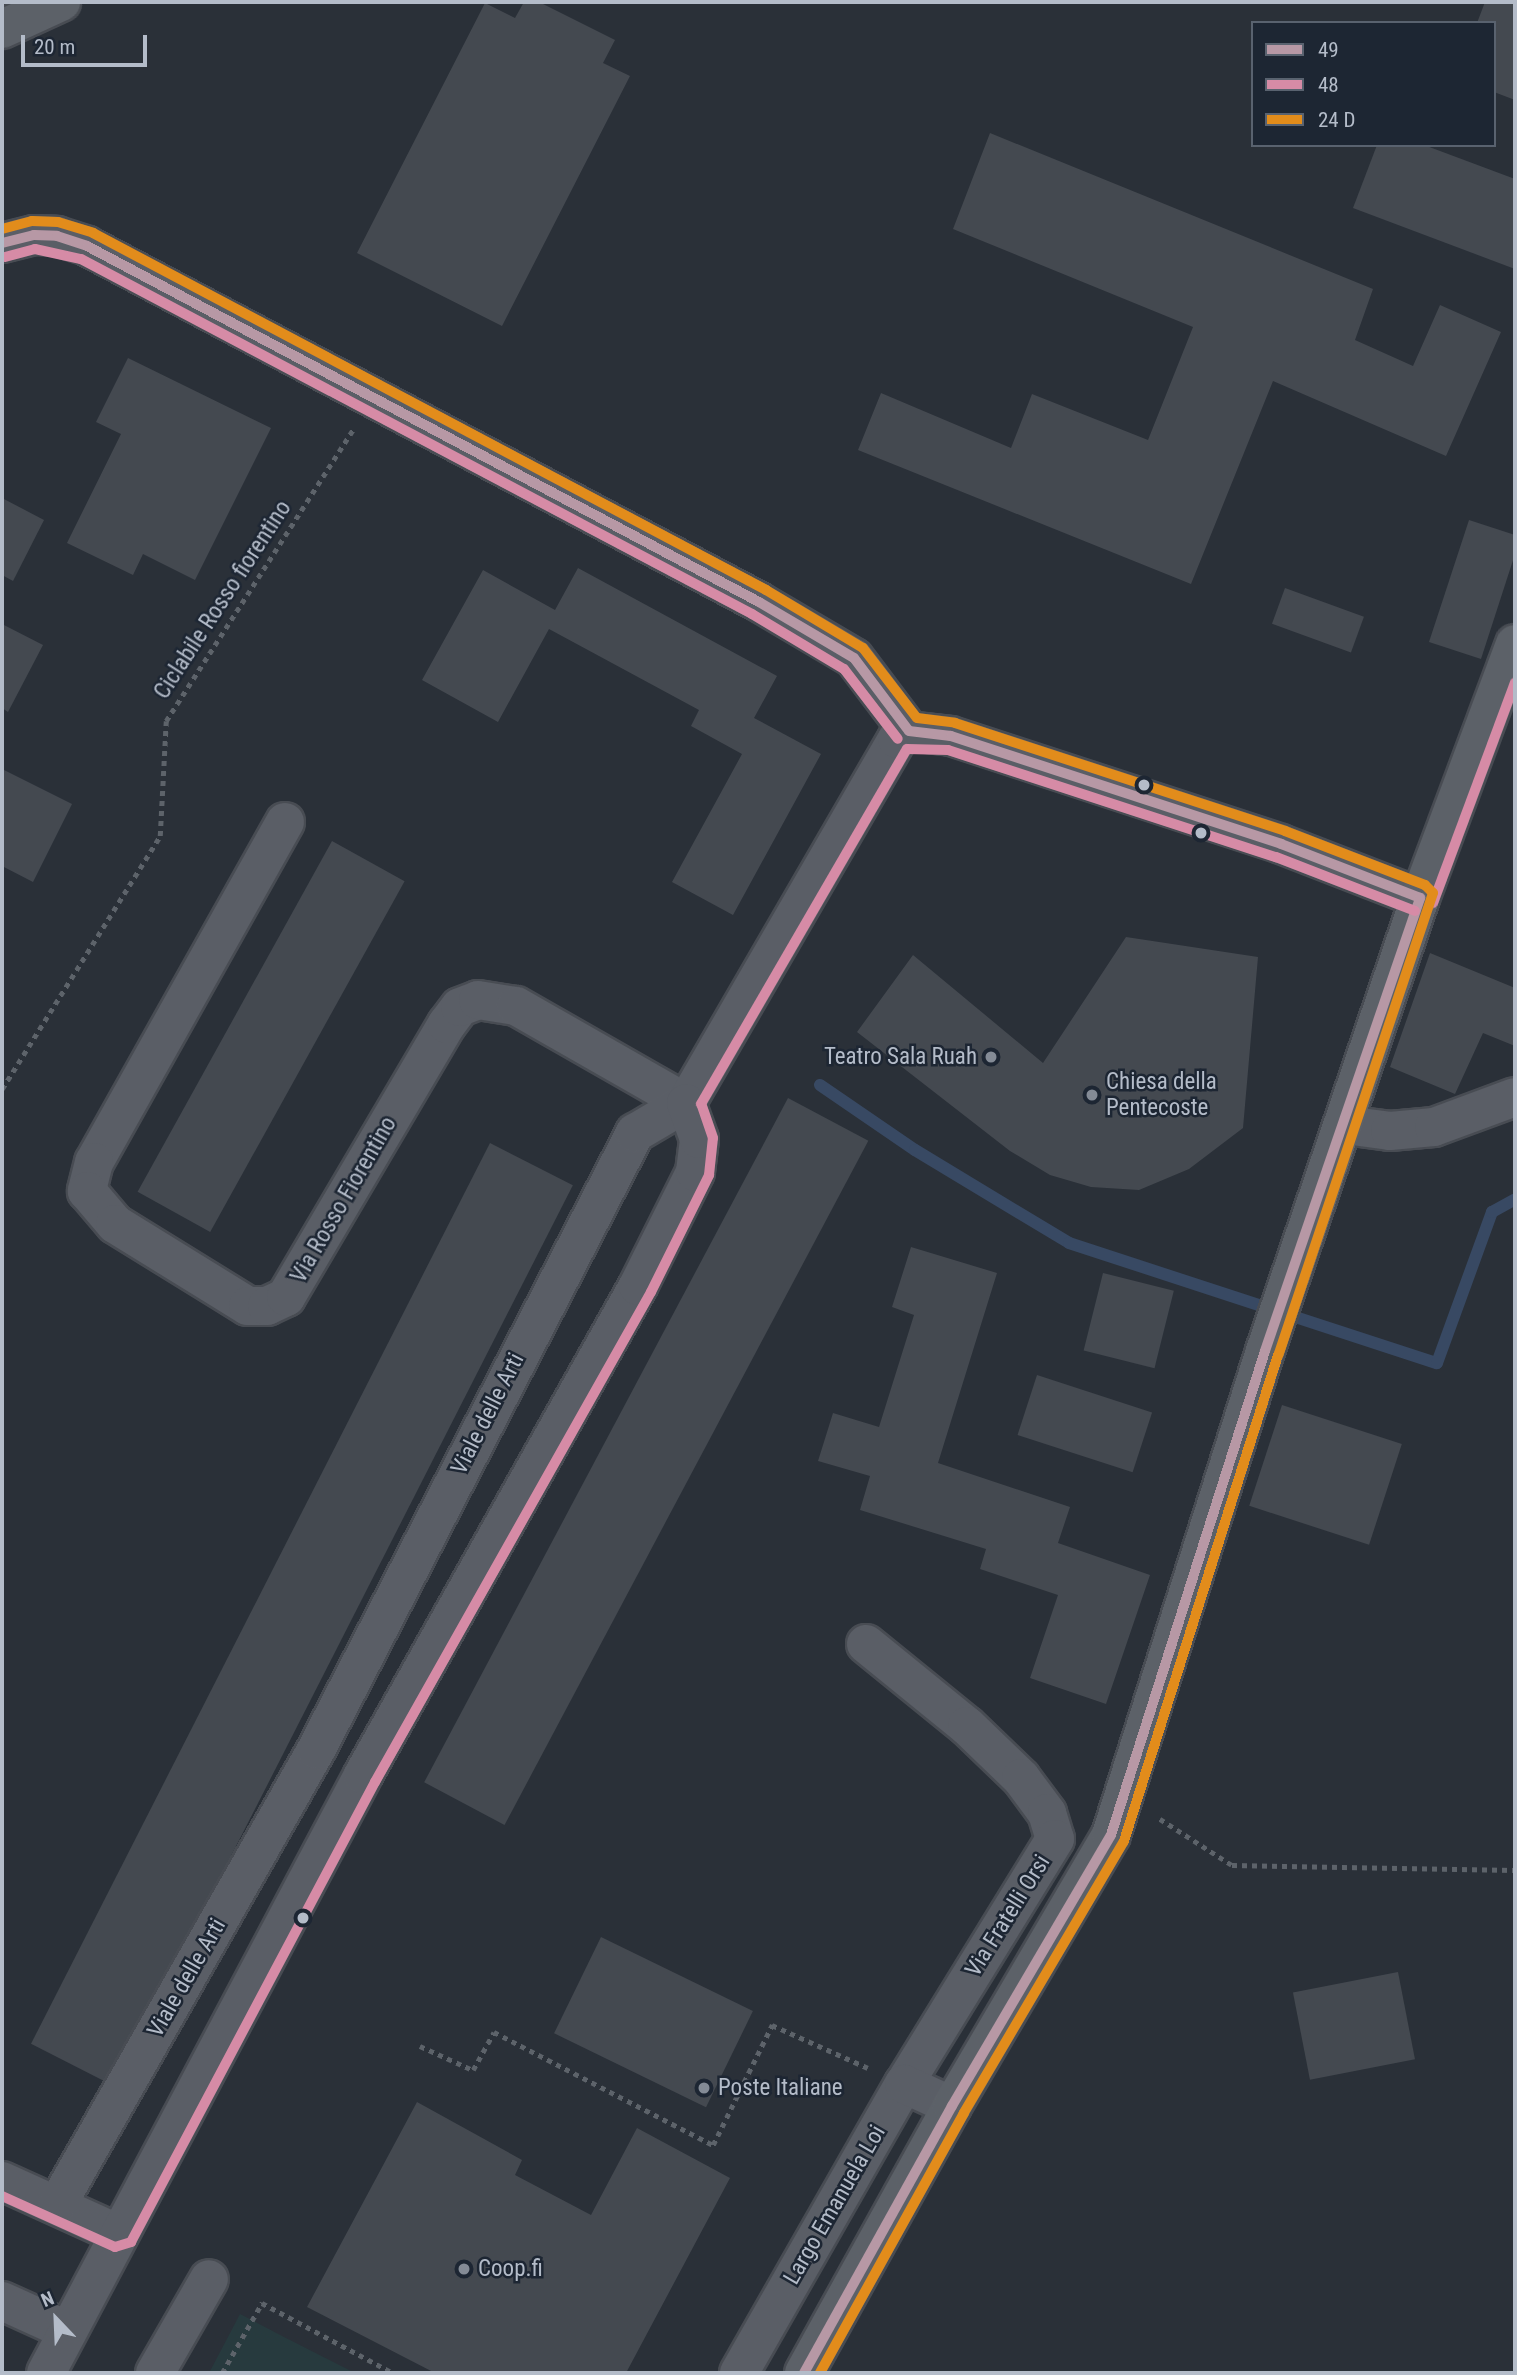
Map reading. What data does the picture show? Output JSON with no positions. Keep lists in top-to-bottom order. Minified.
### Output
{"streets":{"main road":["Via Fratelli Orsi"],"street":["Via Rosso Fiorentino","Viale delle Arti","Largo Emanuela Loi"],"path":["Ciclabile Rosso fiorentino"]},"crossings":[["Via Rosso Fiorentino","Viale delle Arti"],["Via Fratelli Orsi","Largo Emanuela Loi"]],"places":["Teatro Sala Ruah","Chiesa della Pentecoste","Poste Italiane","Coop.fi"],"lines":["transit line 49","transit line 48"],"legend":["49","48","24 D"],"scale_bar":"20 m","north":"top left"}
